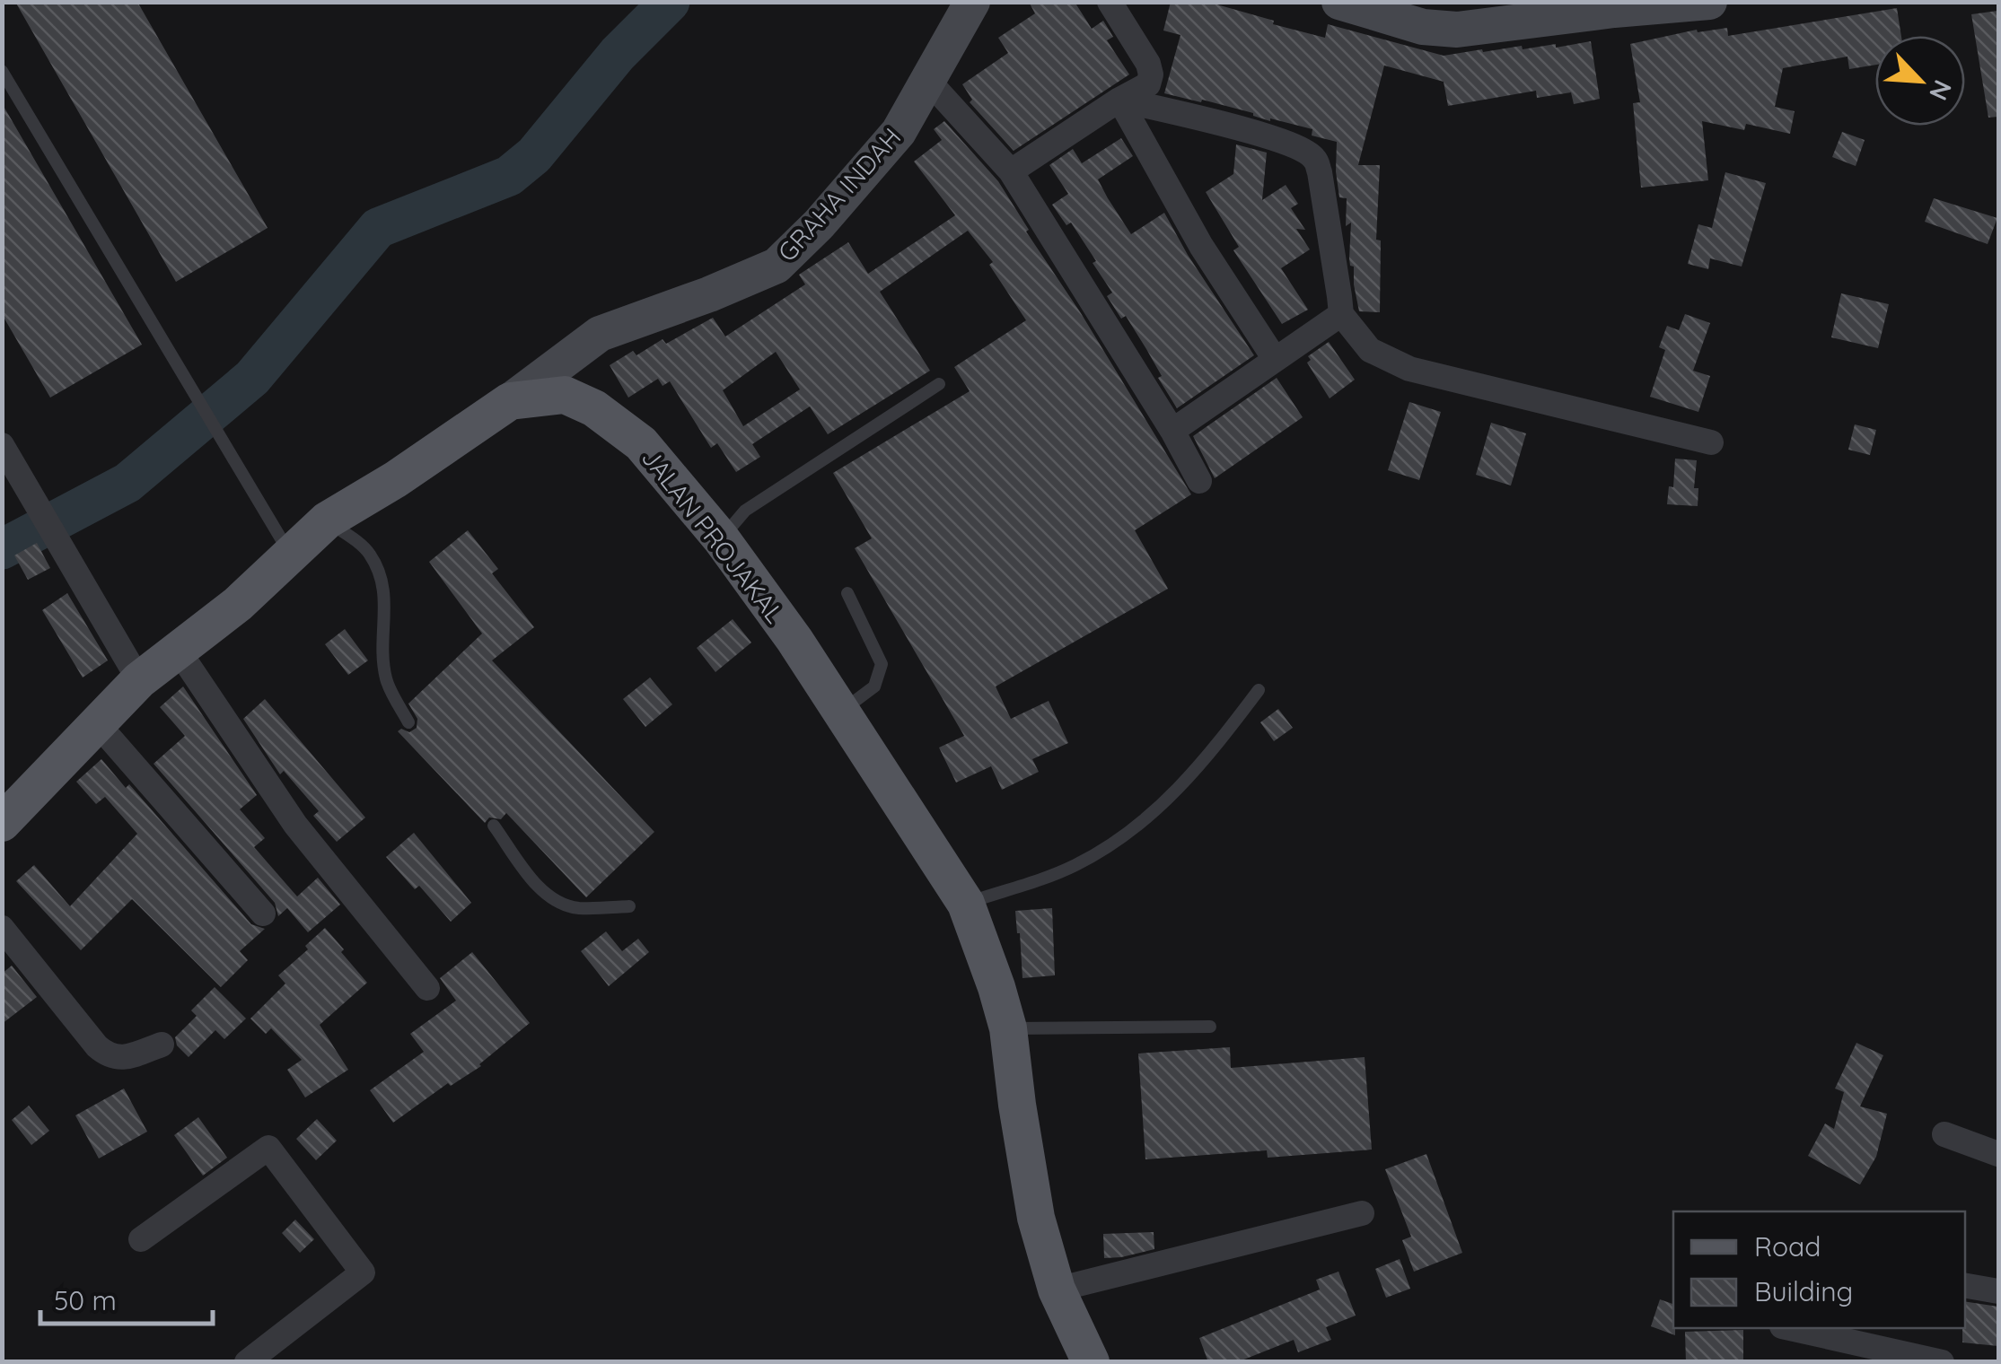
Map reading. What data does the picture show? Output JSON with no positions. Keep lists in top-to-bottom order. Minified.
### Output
{"streets":{"main road":["JALAN PROJAKAL"],"street":["GRAHA INDAH"]},"crossings":[["GRAHA INDAH","JALAN PROJAKAL"]],"legend":["Road","Building"],"scale_bar":"50 m","north":"bottom right"}
